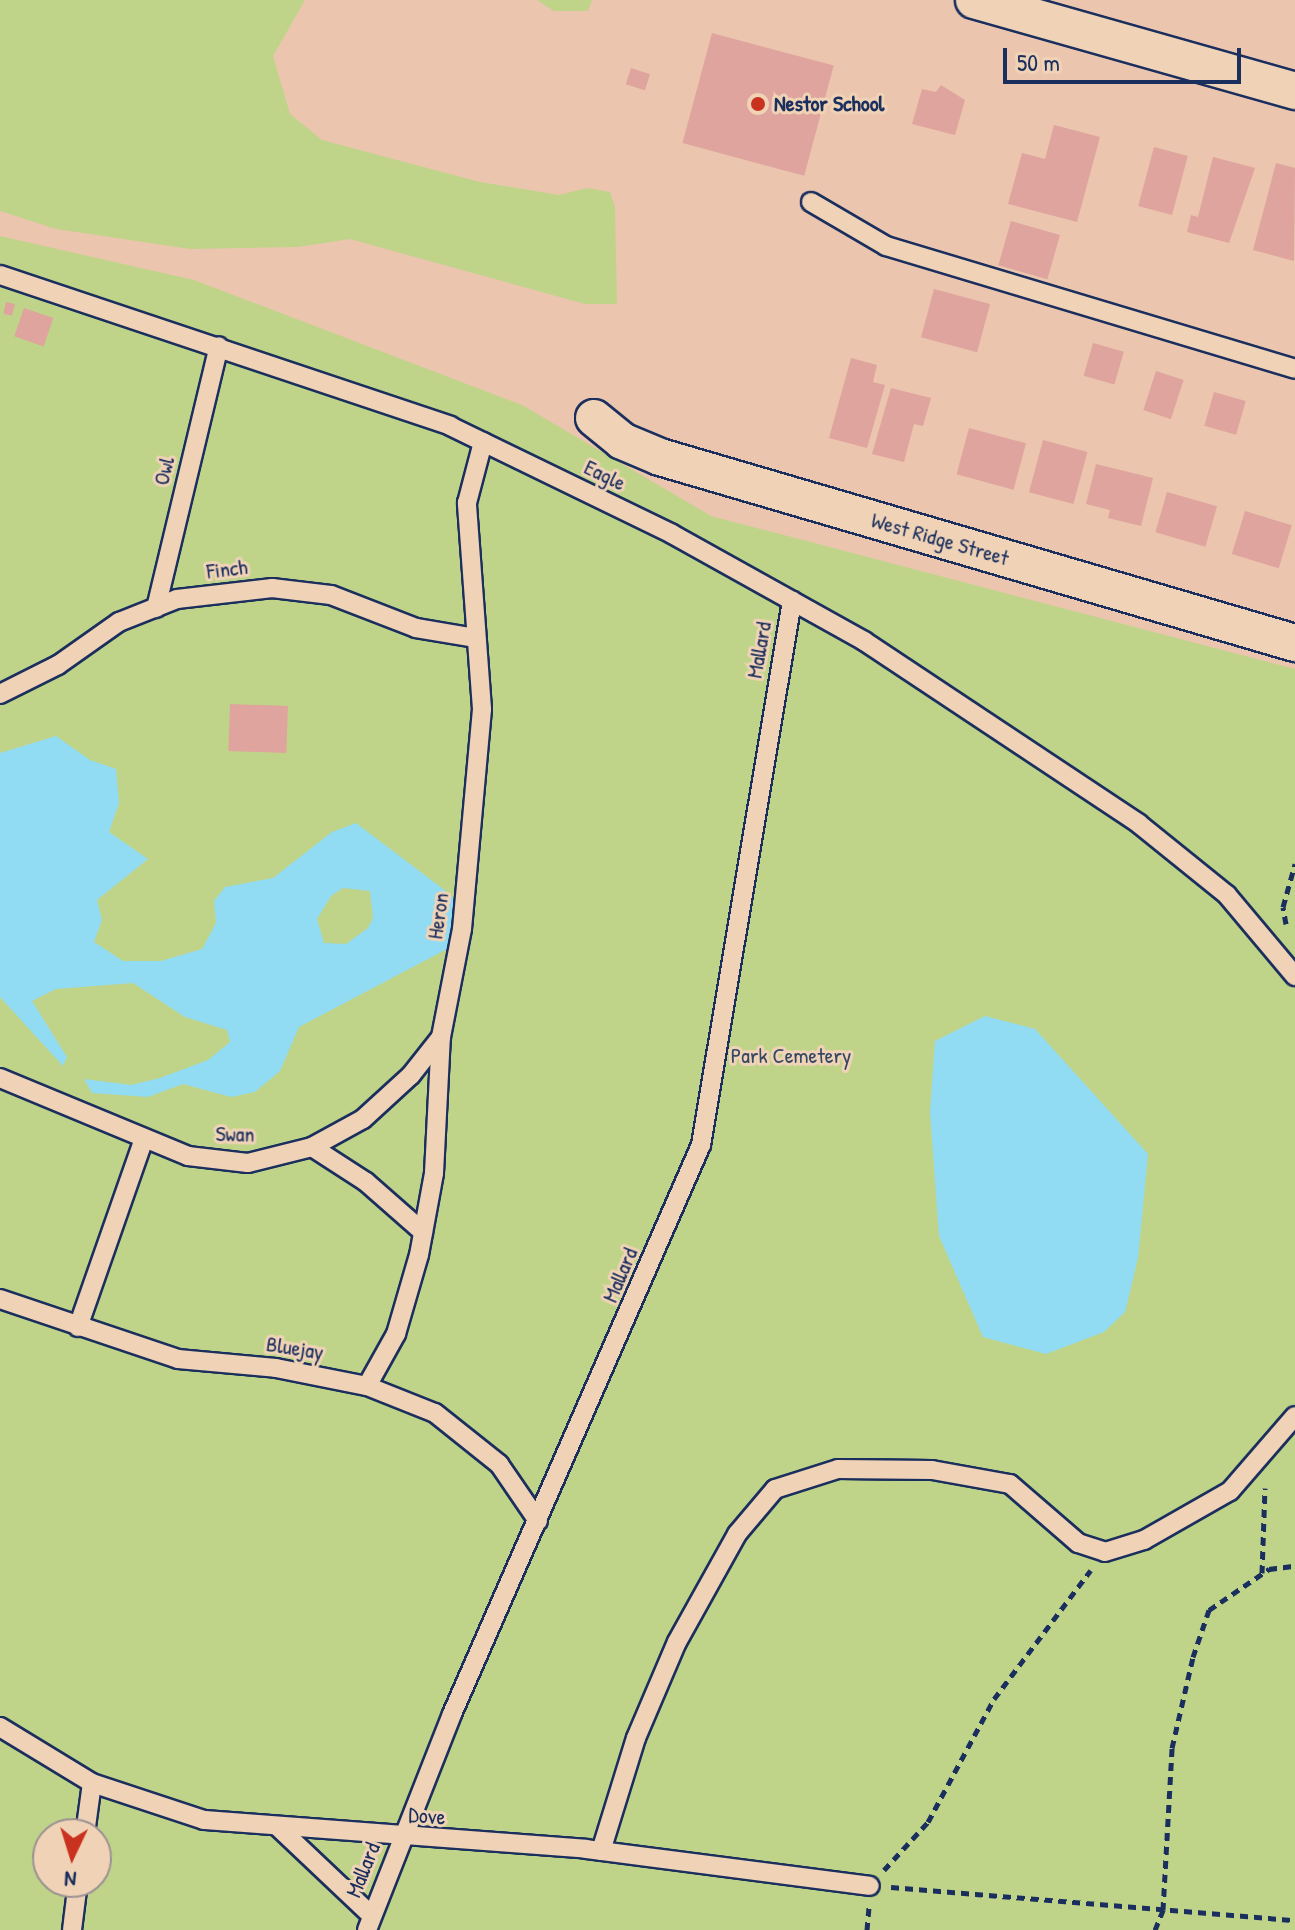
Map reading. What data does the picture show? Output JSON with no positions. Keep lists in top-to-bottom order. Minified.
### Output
{"streets":{"street":["West Ridge Street"],"lane":["Owl","Eagle","Finch","Mallard","Heron","Swan","Bluejay","Dove"]},"crossings":[["Owl","Eagle"],["Owl","Finch"],["Eagle","Mallard"],["Eagle","Heron"],["Finch","Heron"],["Mallard","Bluejay"],["Mallard","Dove"],["Heron","Swan"],["Heron","Bluejay"]],"parks":["Park Cemetery"],"places":["Nestor School"],"scale_bar":"50 m","north":"bottom"}
